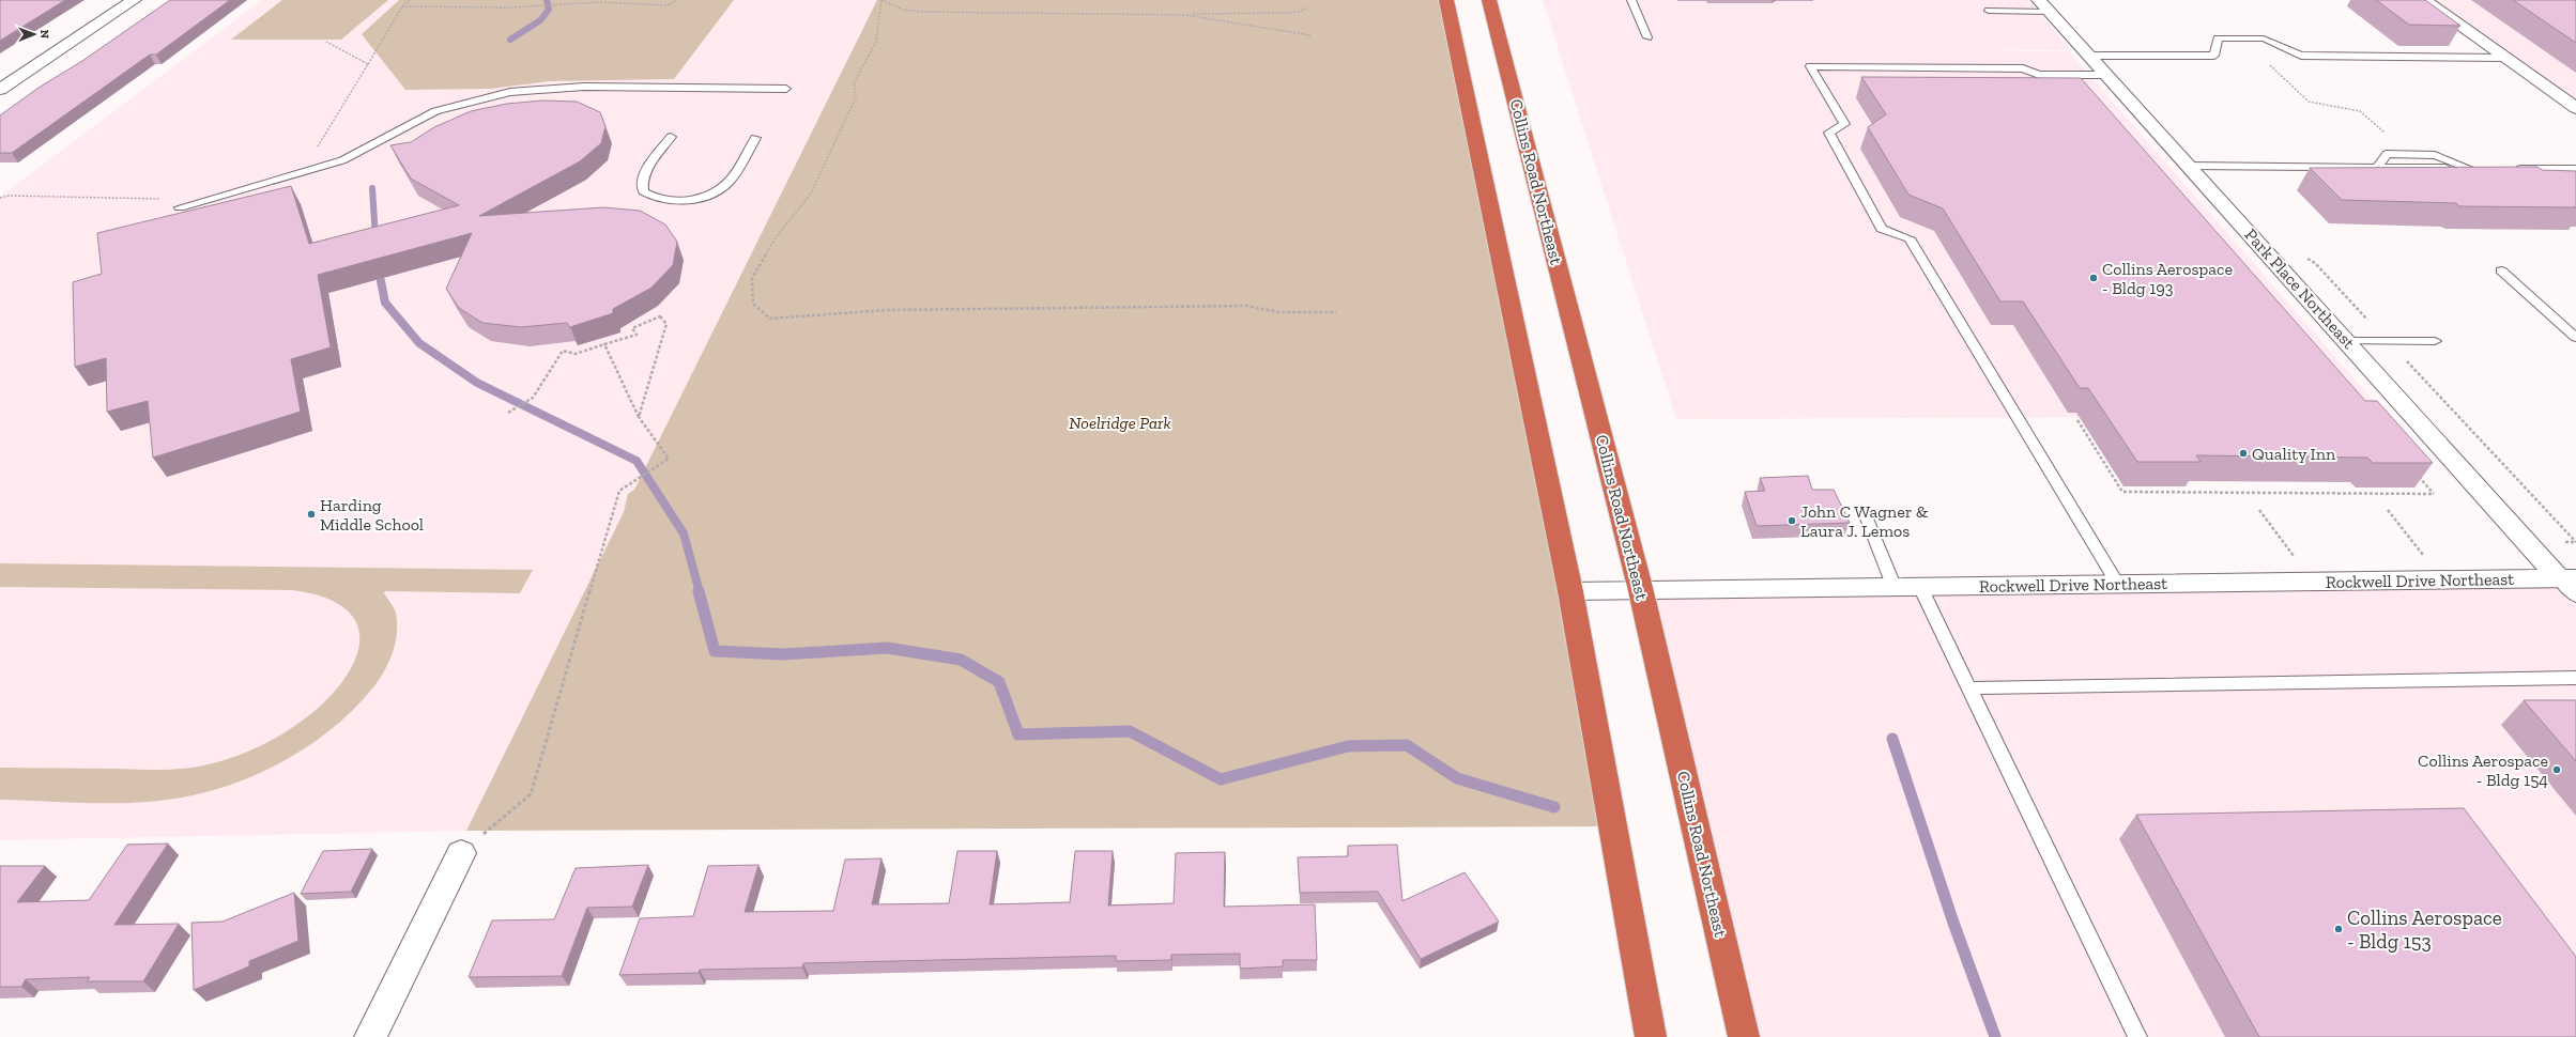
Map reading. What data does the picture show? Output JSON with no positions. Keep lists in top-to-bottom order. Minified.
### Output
{"streets":{"highway":["Collins Road Northeast"],"street":["Park Place Northeast","Rockwell Drive Northeast"]},"crossings":[["Collins Road Northeast","Rockwell Drive Northeast"],["Park Place Northeast","Rockwell Drive Northeast"]],"parks":["Noelridge Park"],"places":["Collins Aerospace - Bldg 193","Quality Inn","Harding Middle School","John C Wagner & Laura J. Lemos","Collins Aerospace - Bldg 154","Collins Aerospace - Bldg 153"],"north":"right"}
